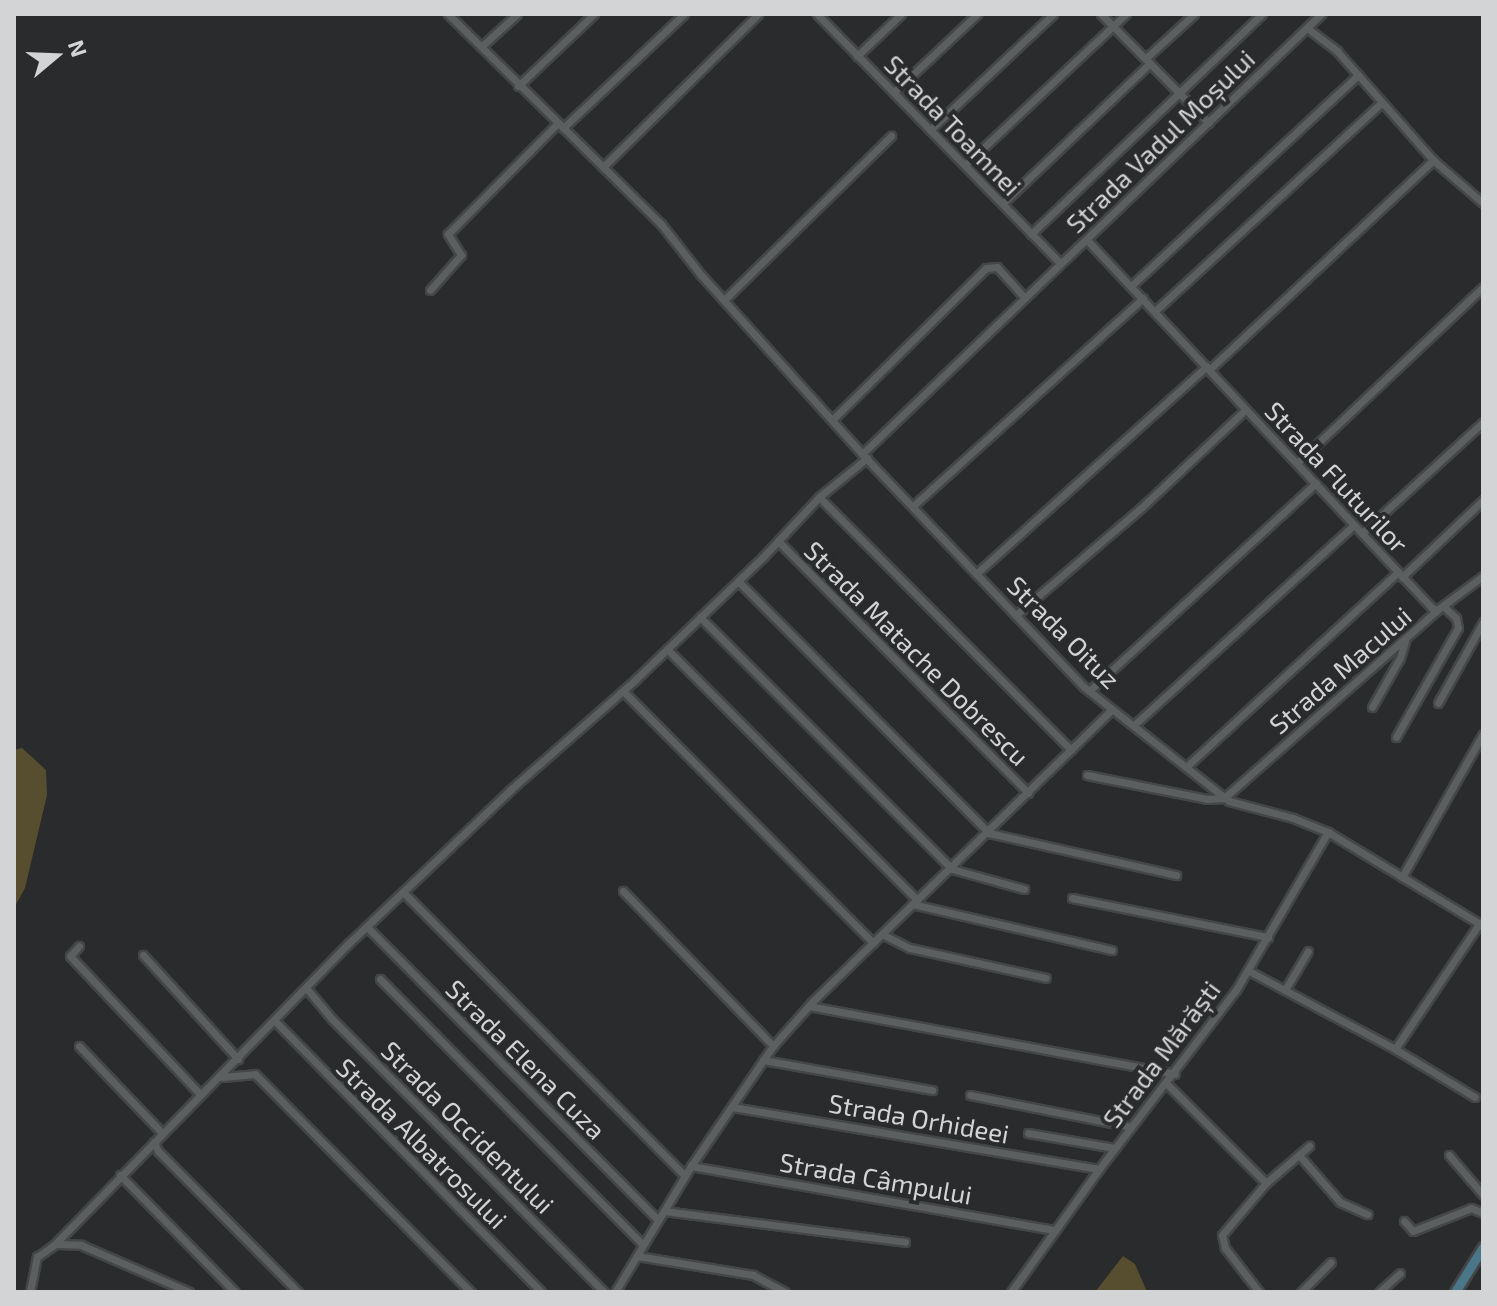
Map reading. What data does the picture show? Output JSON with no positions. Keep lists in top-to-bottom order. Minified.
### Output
{"streets":{"street":["Strada Toamnei","Strada Vadul Moșului","Strada Fluturilor","Strada Oituz","Strada Matache Dobrescu","Strada Macului","Strada Mărăști","Strada Elena Cuza","Strada Orhideei","Strada Occidentului","Strada Albatrosului","Strada Câmpului"]},"crossings":[["Strada Toamnei","Strada Vadul Moșului"],["Strada Vadul Moșului","Strada Fluturilor"],["Strada Vadul Moșului","Strada Oituz"],["Strada Vadul Moșului","Strada Matache Dobrescu"],["Strada Vadul Moșului","Strada Elena Cuza"],["Strada Vadul Moșului","Strada Occidentului"],["Strada Vadul Moșului","Strada Albatrosului"],["Strada Fluturilor","Strada Macului"],["Strada Oituz","Strada Macului"],["Strada Oituz","Strada Mărăști"],["Strada Mărăști","Strada Orhideei"],["Strada Mărăști","Strada Câmpului"]],"north":"right"}
